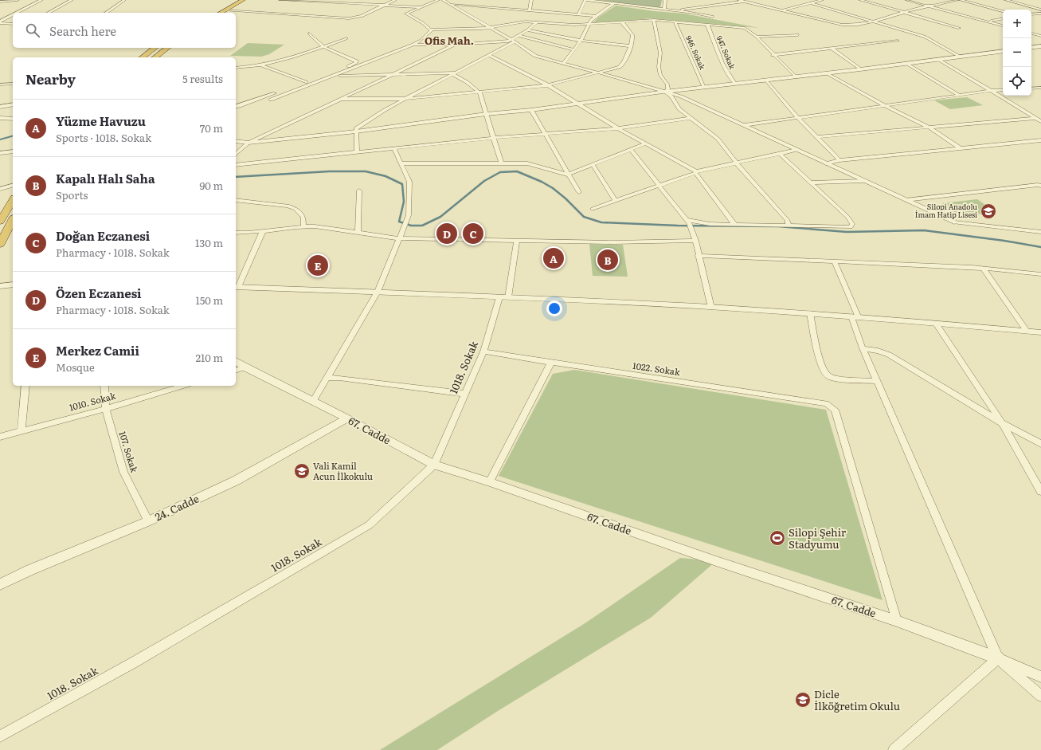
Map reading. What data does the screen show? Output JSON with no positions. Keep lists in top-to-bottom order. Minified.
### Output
{"streets":{"street":["946. Sokak","947. Sokak","1018. Sokak","1022. Sokak","1010. Sokak","67. Cadde","107. Sokak","24. Cadde"]},"crossings":[["1018. Sokak","1022. Sokak"],["1018. Sokak","67. Cadde"],["1022. Sokak","67. Cadde"],["1010. Sokak","107. Sokak"],["67. Cadde","24. Cadde"],["107. Sokak","24. Cadde"]],"districts":["Ofis Mah."],"places":{"school or university":["Silopi Anadolu İmam Hatip Lisesi","Vali Kamil Acun İlkokulu","Dicle İlköğretim Okulu"],"sports":["Silopi Şehir Stadyumu"]},"page":{"map_buttons":["+","−"],"search":"Search here","heading":["Nearby","5 results"],"list":[{"mark":"A","name":"Yüzme Havuzu","note":"Sports · 1018. Sokak","value":"70 m"},{"mark":"B","name":"Kapalı Halı Saha","note":"Sports","value":"90 m"},{"mark":"C","name":"Doğan Eczanesi","note":"Pharmacy · 1018. Sokak","value":"130 m"},{"mark":"D","name":"Özen Eczanesi","note":"Pharmacy · 1018. Sokak","value":"150 m"},{"mark":"E","name":"Merkez Camii","note":"Mosque","value":"210 m"}],"pins":["C","D","A","B","E"]}}
